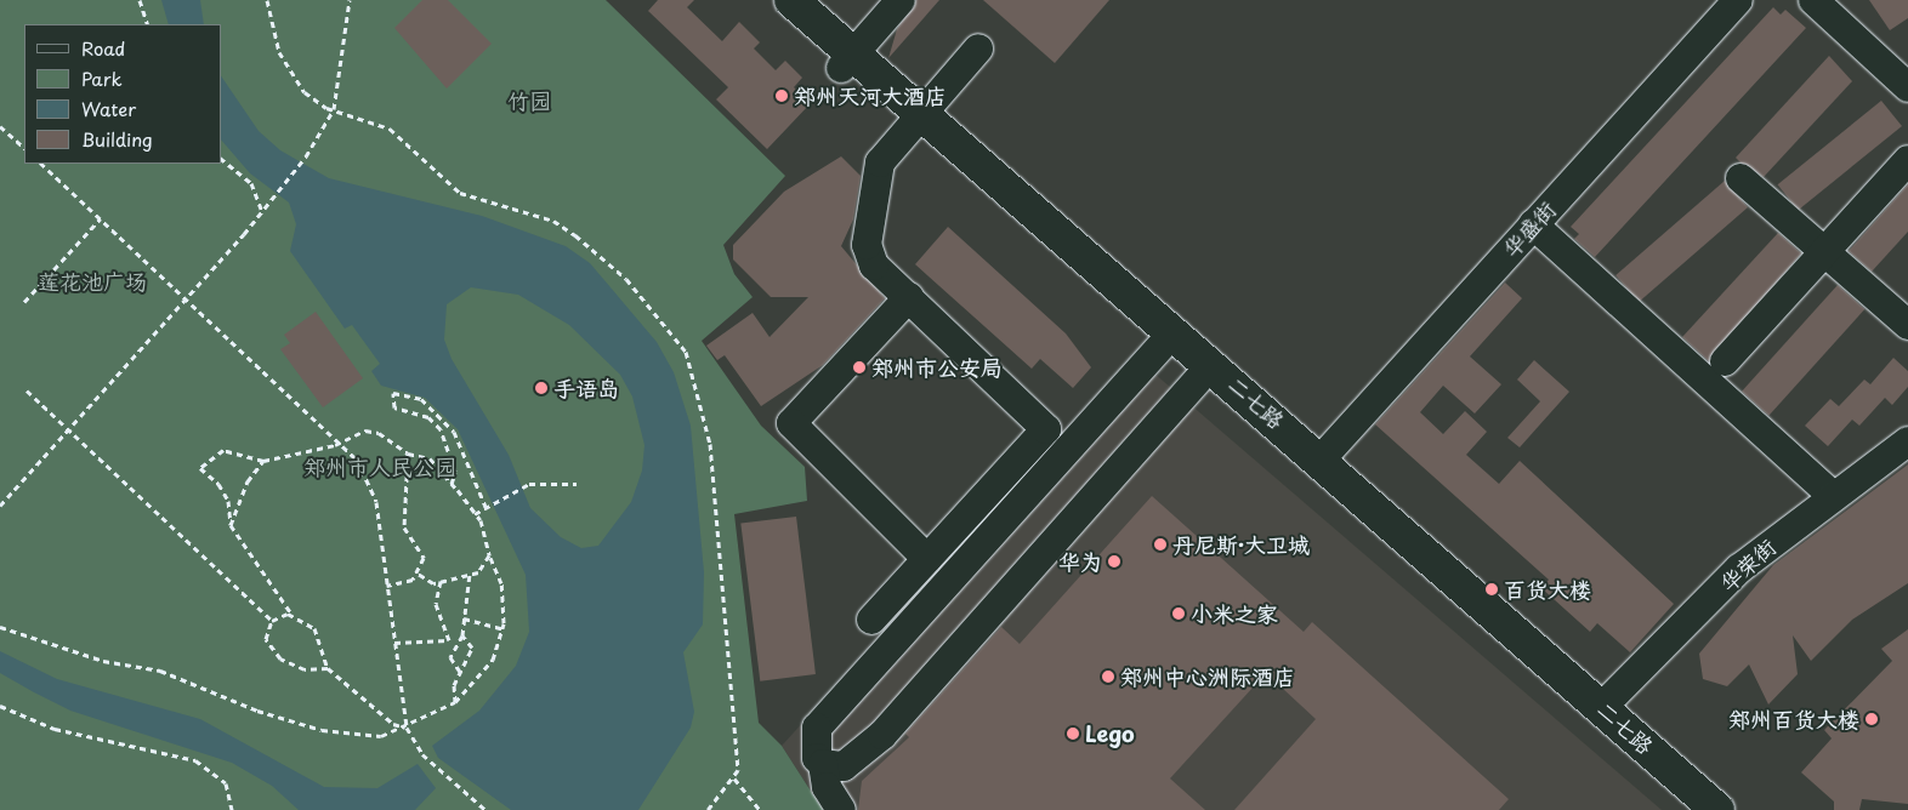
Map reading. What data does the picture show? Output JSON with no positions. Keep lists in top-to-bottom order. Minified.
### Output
{"streets":{"main road":["二七路"],"street":["华盛街","华荣街"]},"crossings":[["华盛街","二七路"],["二七路","华荣街"]],"parks":["竹园","莲花池广场","郑州市人民公园"],"places":["郑州天河大酒店","郑州市公安局","手语岛","丹尼斯·大卫城","华为","百货大楼","小米之家","郑州中心洲际酒店","郑州百货大楼","Lego"],"legend":["Road","Park","Water","Building"]}
